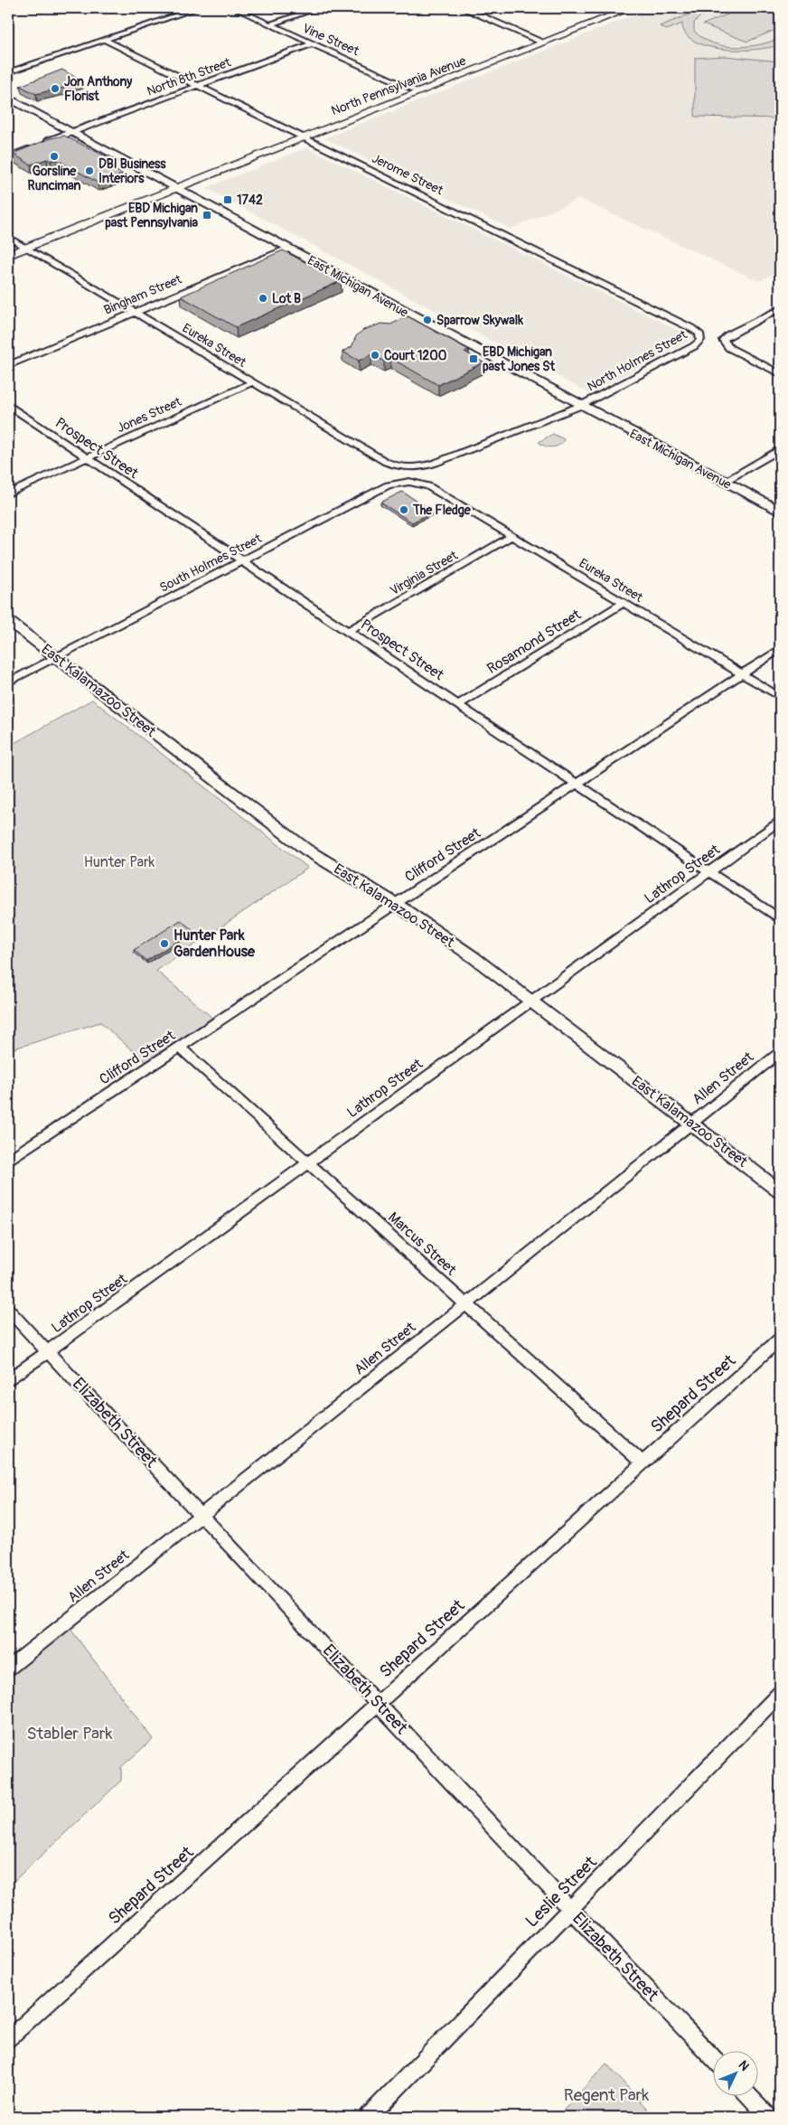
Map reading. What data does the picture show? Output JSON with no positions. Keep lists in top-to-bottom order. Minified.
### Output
{"streets":{"main road":["North Pennsylvania Avenue","East Michigan Avenue"],"street":["Vine Street","North 8th Street","Jerome Street","Bingham Street","Eureka Street","North Holmes Street","Jones Street","Prospect Street","South Holmes Street","Virginia Street","Rosamond Street","East Kalamazoo Street","Clifford Street","Lathrop Street","Allen Street","Marcus Street","Shepard Street","Elizabeth Street","Leslie Street"]},"crossings":[["Vine Street","North 8th Street"],["Vine Street","North Pennsylvania Avenue"],["North 8th Street","Jerome Street"],["North 8th Street","East Michigan Avenue"],["North Pennsylvania Avenue","Jerome Street"],["North Pennsylvania Avenue","East Michigan Avenue"],["North Pennsylvania Avenue","Eureka Street"],["Jerome Street","North Holmes Street"],["East Michigan Avenue","Bingham Street"],["East Michigan Avenue","Eureka Street"],["East Michigan Avenue","North Holmes Street"],["Bingham Street","Eureka Street"],["Eureka Street","North Holmes Street"],["Eureka Street","Jones Street"],["Eureka Street","South Holmes Street"],["Eureka Street","Virginia Street"],["Eureka Street","Rosamond Street"],["Eureka Street","Clifford Street"],["Jones Street","Prospect Street"],["Prospect Street","South Holmes Street"],["Prospect Street","Virginia Street"],["Prospect Street","Rosamond Street"],["Prospect Street","Clifford Street"],["Prospect Street","Lathrop Street"],["South Holmes Street","East Kalamazoo Street"],["East Kalamazoo Street","Clifford Street"],["East Kalamazoo Street","Lathrop Street"],["East Kalamazoo Street","Allen Street"],["Clifford Street","Marcus Street"],["Lathrop Street","Marcus Street"],["Lathrop Street","Elizabeth Street"],["Allen Street","Marcus Street"],["Allen Street","Elizabeth Street"],["Marcus Street","Shepard Street"],["Shepard Street","Elizabeth Street"],["Elizabeth Street","Leslie Street"]],"parks":["Hunter Park","Stabler Park","Regent Park"],"places":{"other":["Jon Anthony Florist","Gorsline Runciman","DBI Business Interiors","Lot B","Sparrow Skywalk","Court 1200","The Fledge","Hunter Park GardenHouse"],"transit":["1742","EBD Michigan past Pennsylvania","EBD Michigan past Jones St"]},"north":"top right"}
